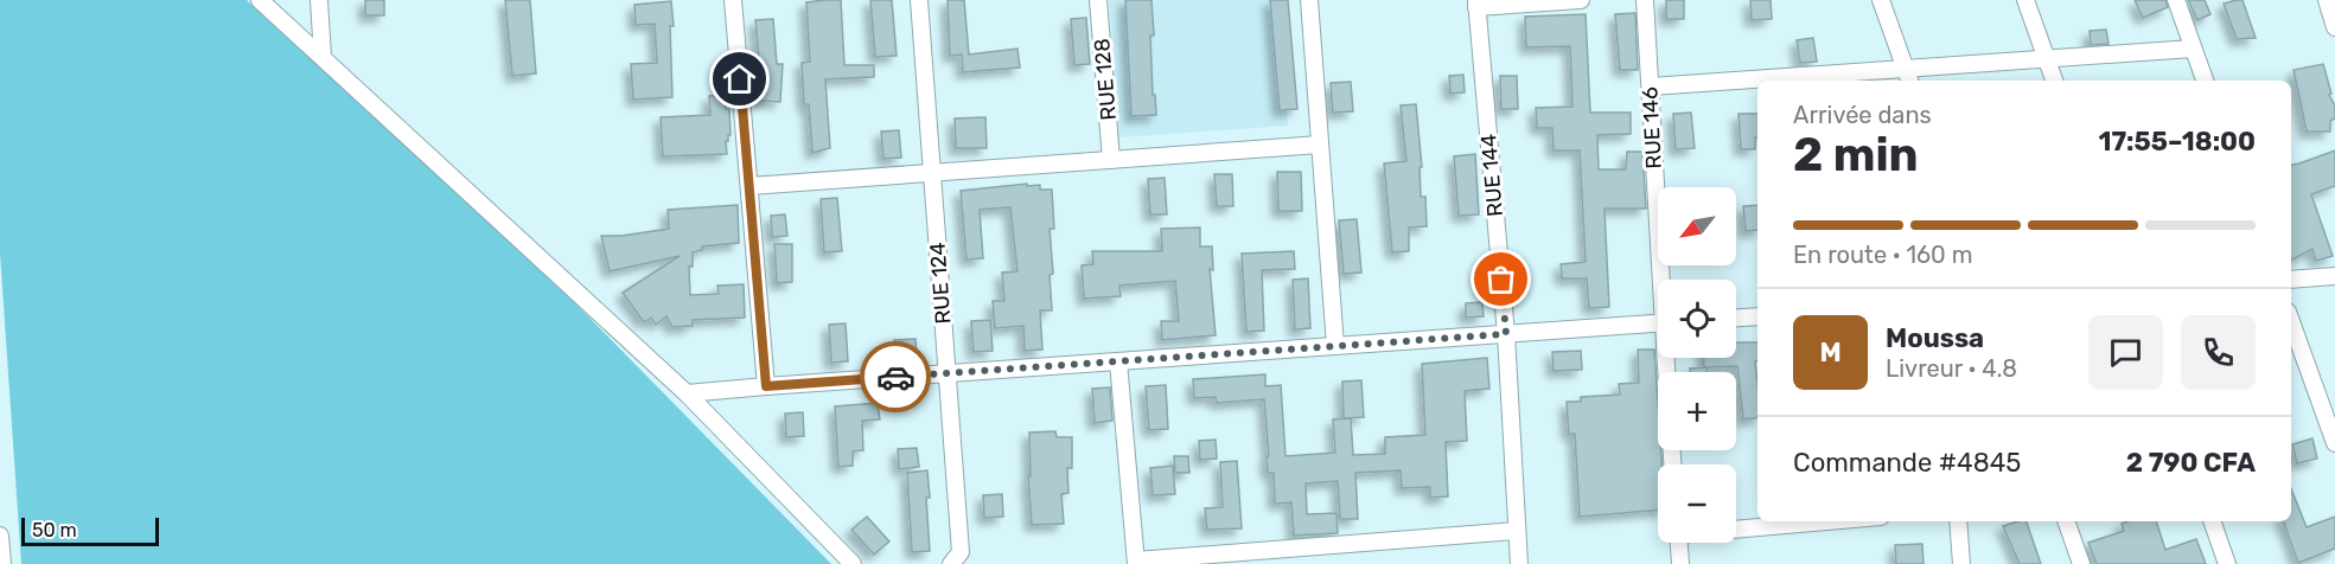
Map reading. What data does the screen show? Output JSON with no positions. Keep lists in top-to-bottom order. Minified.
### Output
{"streets":{"street":["RUE 128","RUE 146","RUE 144","RUE 124"]},"scale_bar":"50 m","north":"bottom left","page":{"heading":["2 min","Arrivée dans","17:55–18:00"],"panel":["Moussa","Livreur · 4.8","Commande #4845","2 790 CFA"],"map_buttons":["+","−"],"bar":"En route · 160 m","round":"M","scale":"50 m"}}
